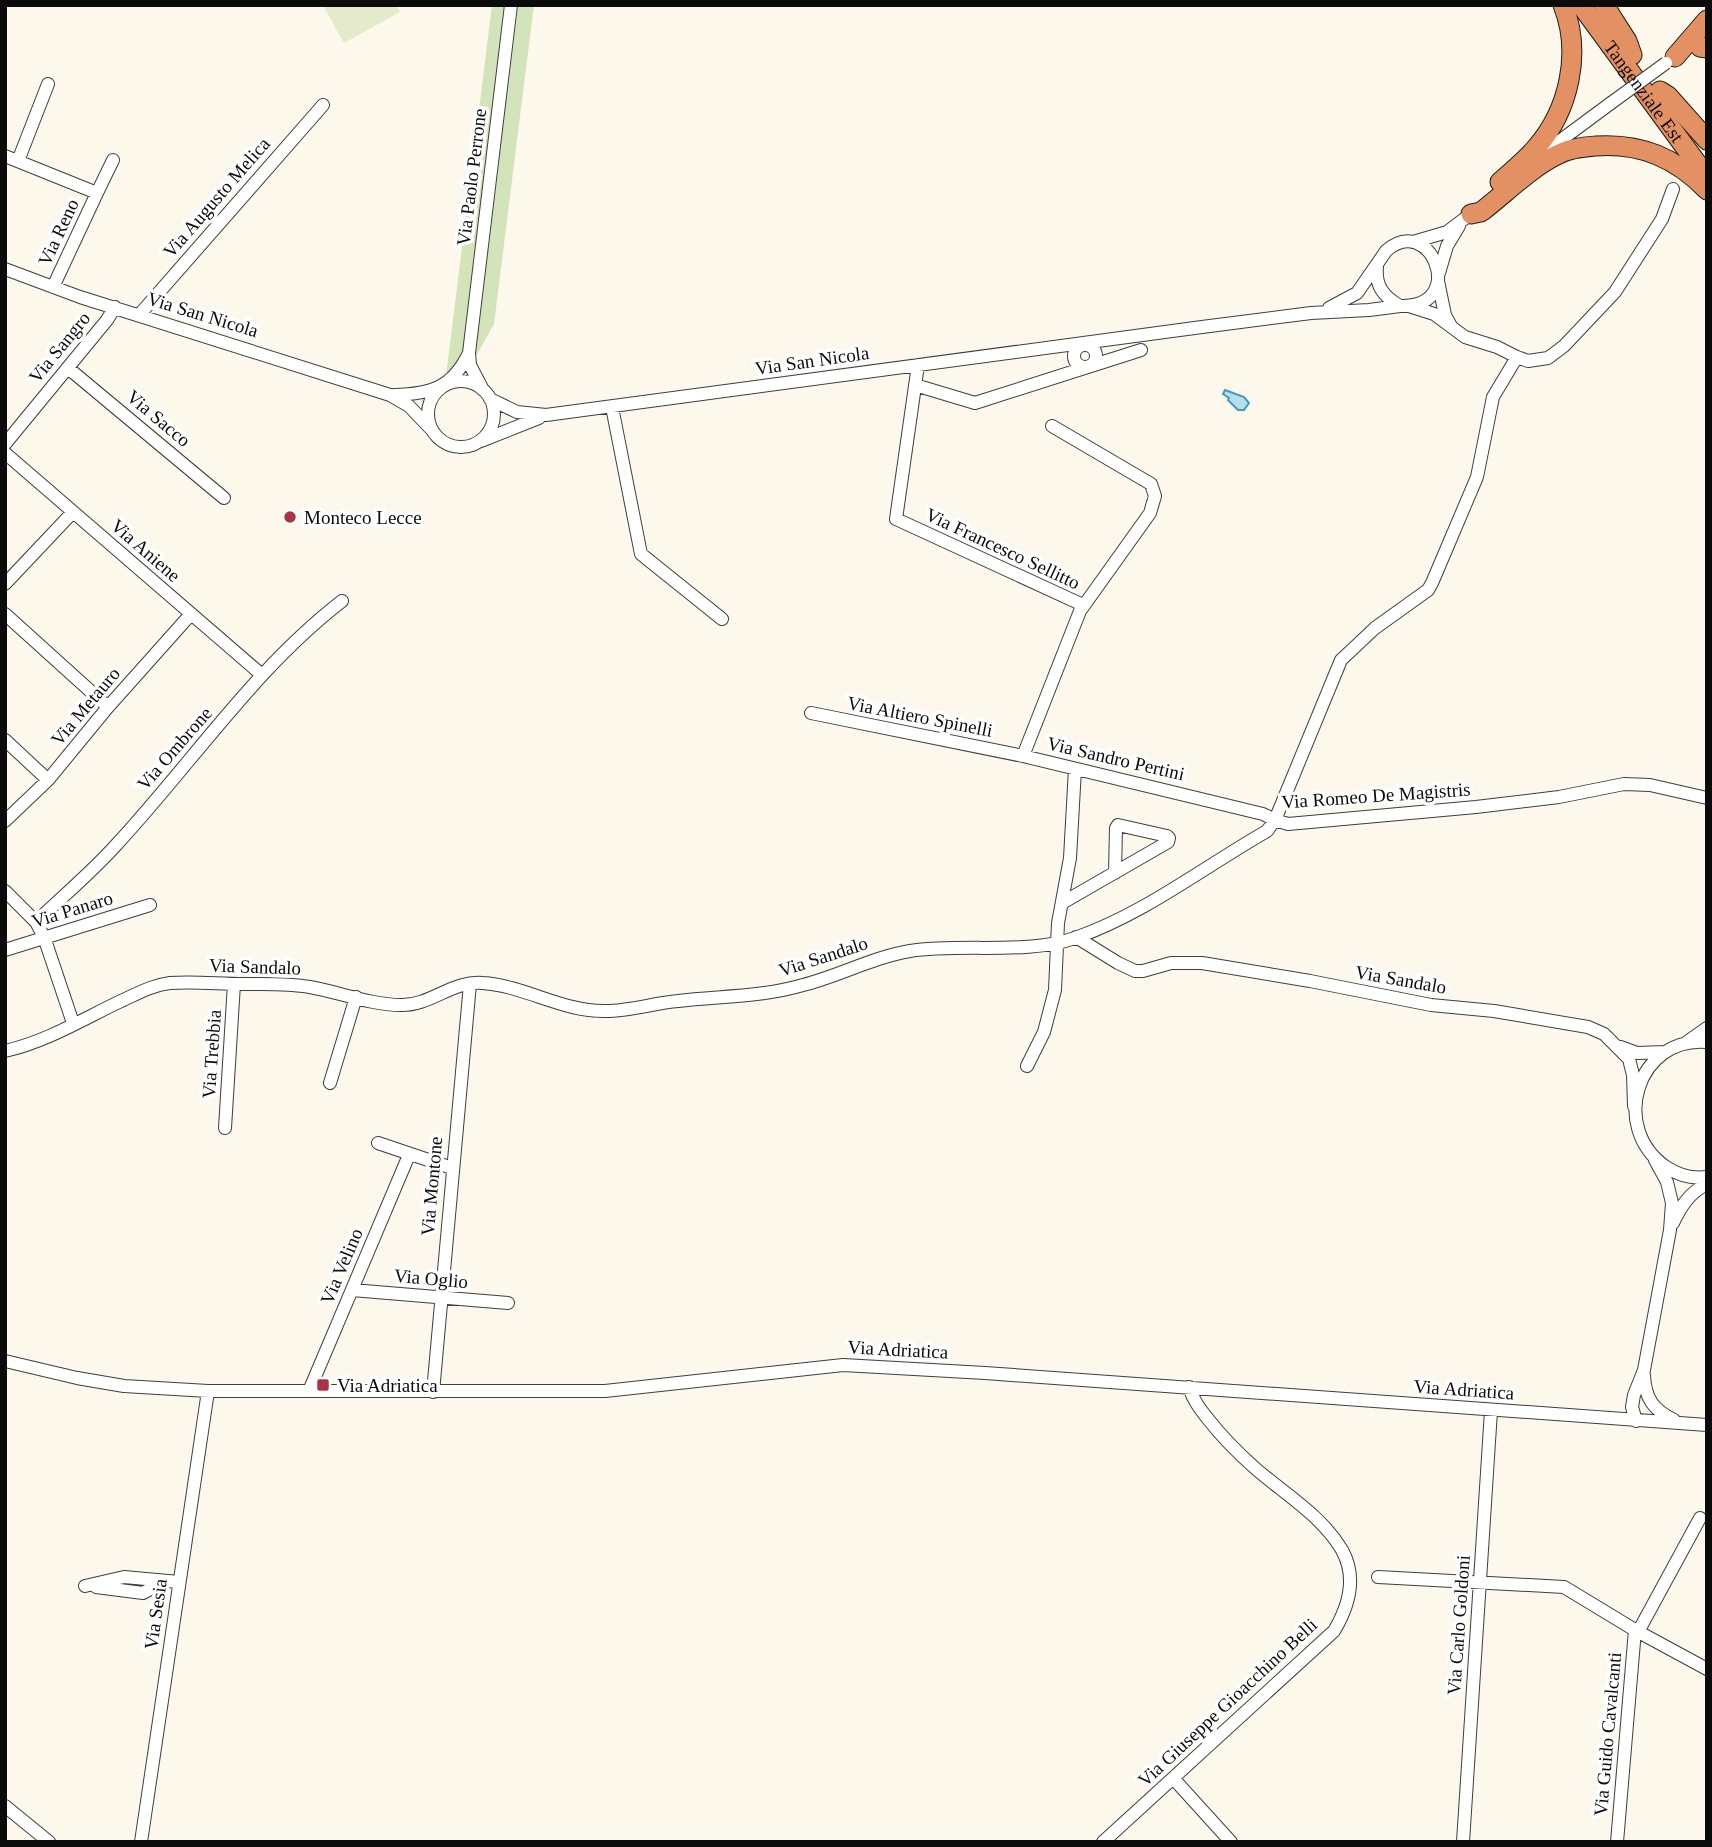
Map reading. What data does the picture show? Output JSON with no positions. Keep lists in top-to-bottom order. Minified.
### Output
{"streets":{"highway":["Tangenziale Est"],"street":["Via Paolo Perrone","Via Augusto Melica","Via Reno","Via San Nicola","Via Sangro","Via Sacco","Via Francesco Sellitto","Via Aniene","Via Metauro","Via Altiero Spinelli","Via Ombrone","Via Sandro Pertini","Via Romeo De Magistris","Via Panaro","Via Sandalo","Via Trebbia","Via Montone","Via Velino","Via Oglio","Via Adriatica","Via Sesia","Via Carlo Goldoni","Via Giuseppe Gioacchino Belli","Via Guido Cavalcanti"]},"crossings":[["Via Paolo Perrone","Via San Nicola"],["Via Augusto Melica","Via San Nicola"],["Via Reno","Via San Nicola"],["Via San Nicola","Via Sangro"],["Via San Nicola","Via Francesco Sellitto"],["Via Sangro","Via Sacco"],["Via Francesco Sellitto","Via Sandro Pertini"],["Via Aniene","Via Metauro"],["Via Aniene","Via Ombrone"],["Via Altiero Spinelli","Via Sandro Pertini"],["Via Sandro Pertini","Via Romeo De Magistris"],["Via Romeo De Magistris","Via Sandalo"],["Via Sandalo","Via Trebbia"],["Via Sandalo","Via Montone"],["Via Montone","Via Oglio"],["Via Montone","Via Adriatica"],["Via Velino","Via Oglio"],["Via Velino","Via Adriatica"],["Via Adriatica","Via Sesia"],["Via Adriatica","Via Carlo Goldoni"],["Via Adriatica","Via Giuseppe Gioacchino Belli"]],"places":{"other":["Monteco Lecce"],"transit":["Via Adriatica"]}}
